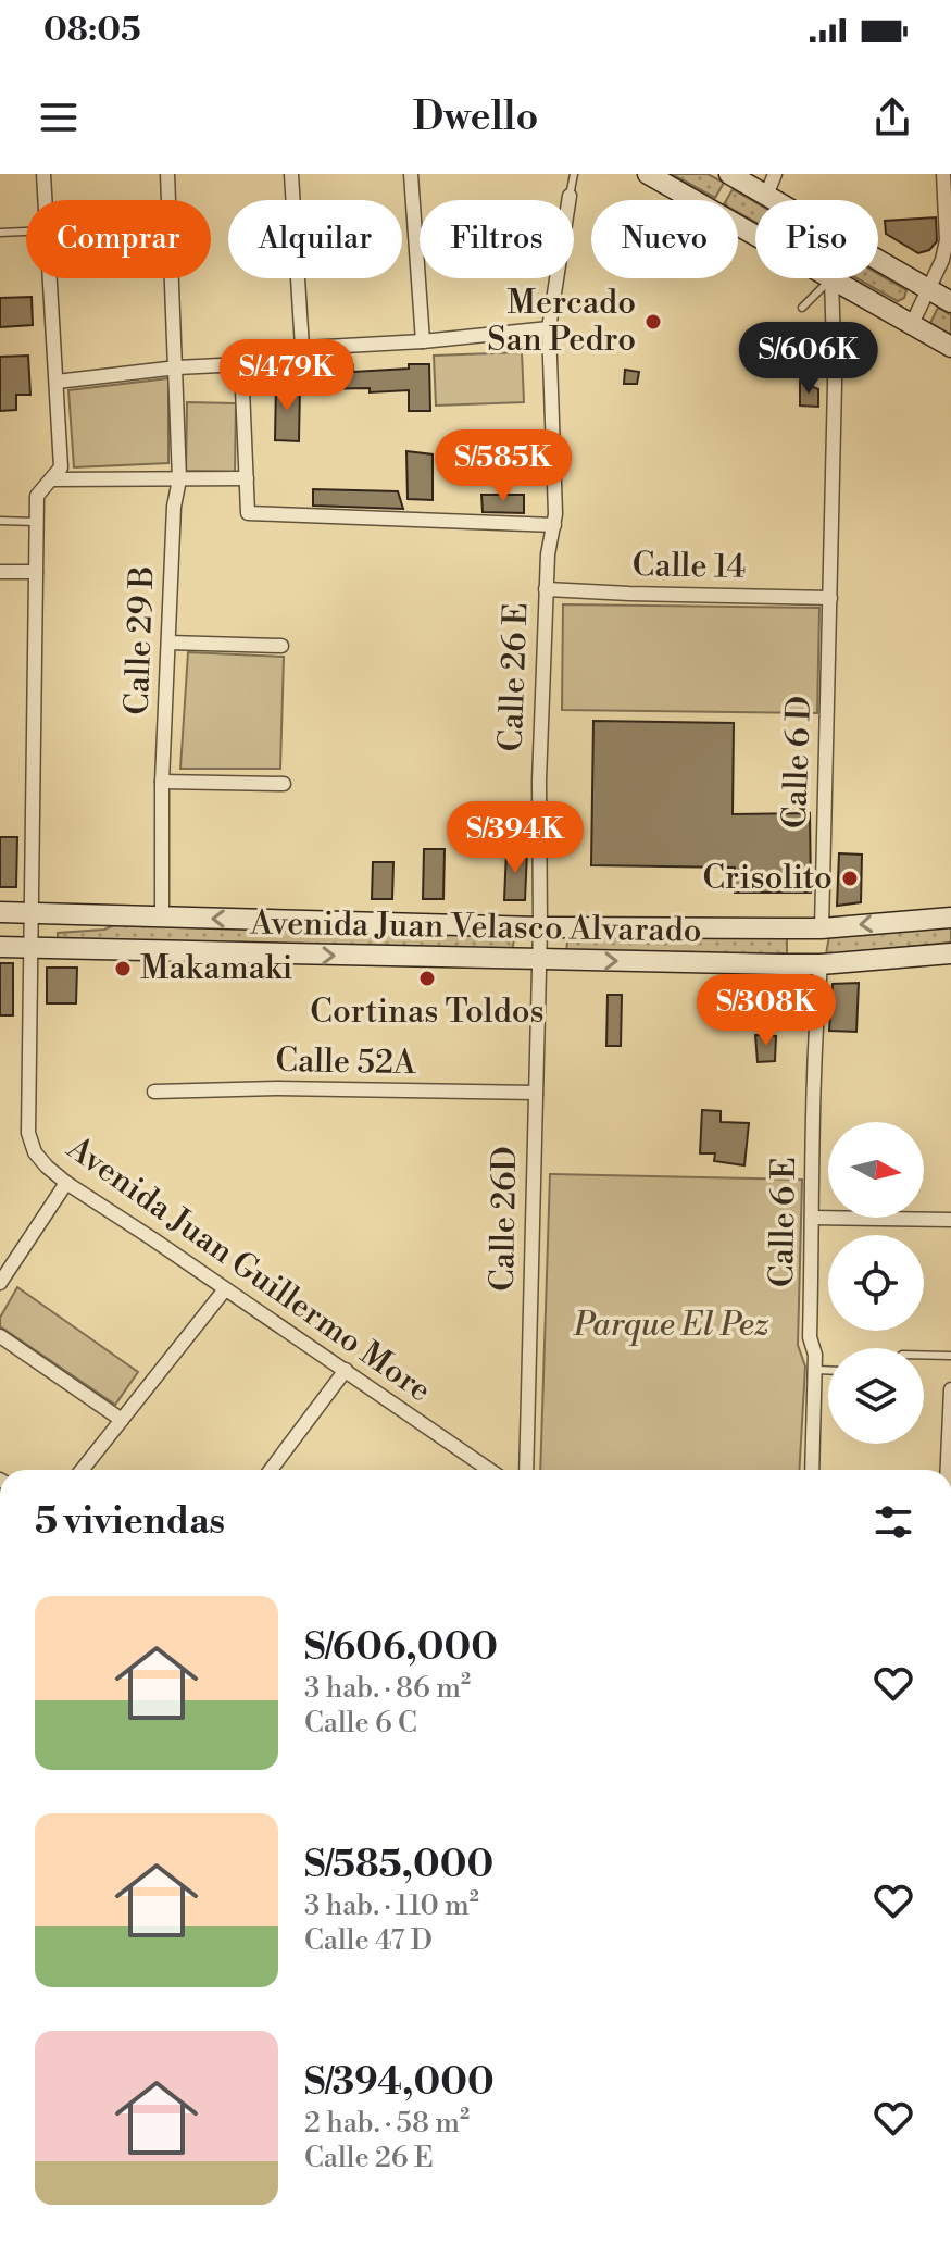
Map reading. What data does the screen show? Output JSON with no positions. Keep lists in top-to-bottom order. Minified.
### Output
{"streets":{"main road":["Avenida Juan Velasco Alvarado"],"street":["Calle 14","Calle 29 B","Calle 26 E","Calle 6 D","Calle 52A","Calle 26D","Calle 6 E","Avenida Juan Guillermo More"]},"crossings":[["Calle 14","Calle 26 E"],["Calle 14","Calle 6 D"],["Calle 29 B","Avenida Juan Velasco Alvarado"],["Calle 26 E","Avenida Juan Velasco Alvarado"],["Calle 26 E","Calle 26D"],["Calle 6 D","Avenida Juan Velasco Alvarado"],["Avenida Juan Velasco Alvarado","Calle 26D"],["Avenida Juan Velasco Alvarado","Calle 6 E"],["Avenida Juan Velasco Alvarado","Avenida Juan Guillermo More"],["Calle 52A","Calle 26D"]],"parks":["Parque El Pez"],"places":["Mercado San Pedro","Crisolito","Makamaki","Cortinas Toldos"],"north":"right","page":{"status":"08:05","header":"Dwello","chip":["Comprar","Alquilar","Filtros","Nuevo","Piso"],"price":["S/606K","S/479K","S/585K","S/394K","S/308K"],"heading":"5 viviendas","list":[{"name":"S/606,000","note":"3 hab. · 86 m² · Calle 6 C"},{"name":"S/585,000","note":"3 hab. · 110 m² · Calle 47 D"},{"name":"S/394,000","note":"2 hab. · 58 m² · Calle 26 E"}]}}
